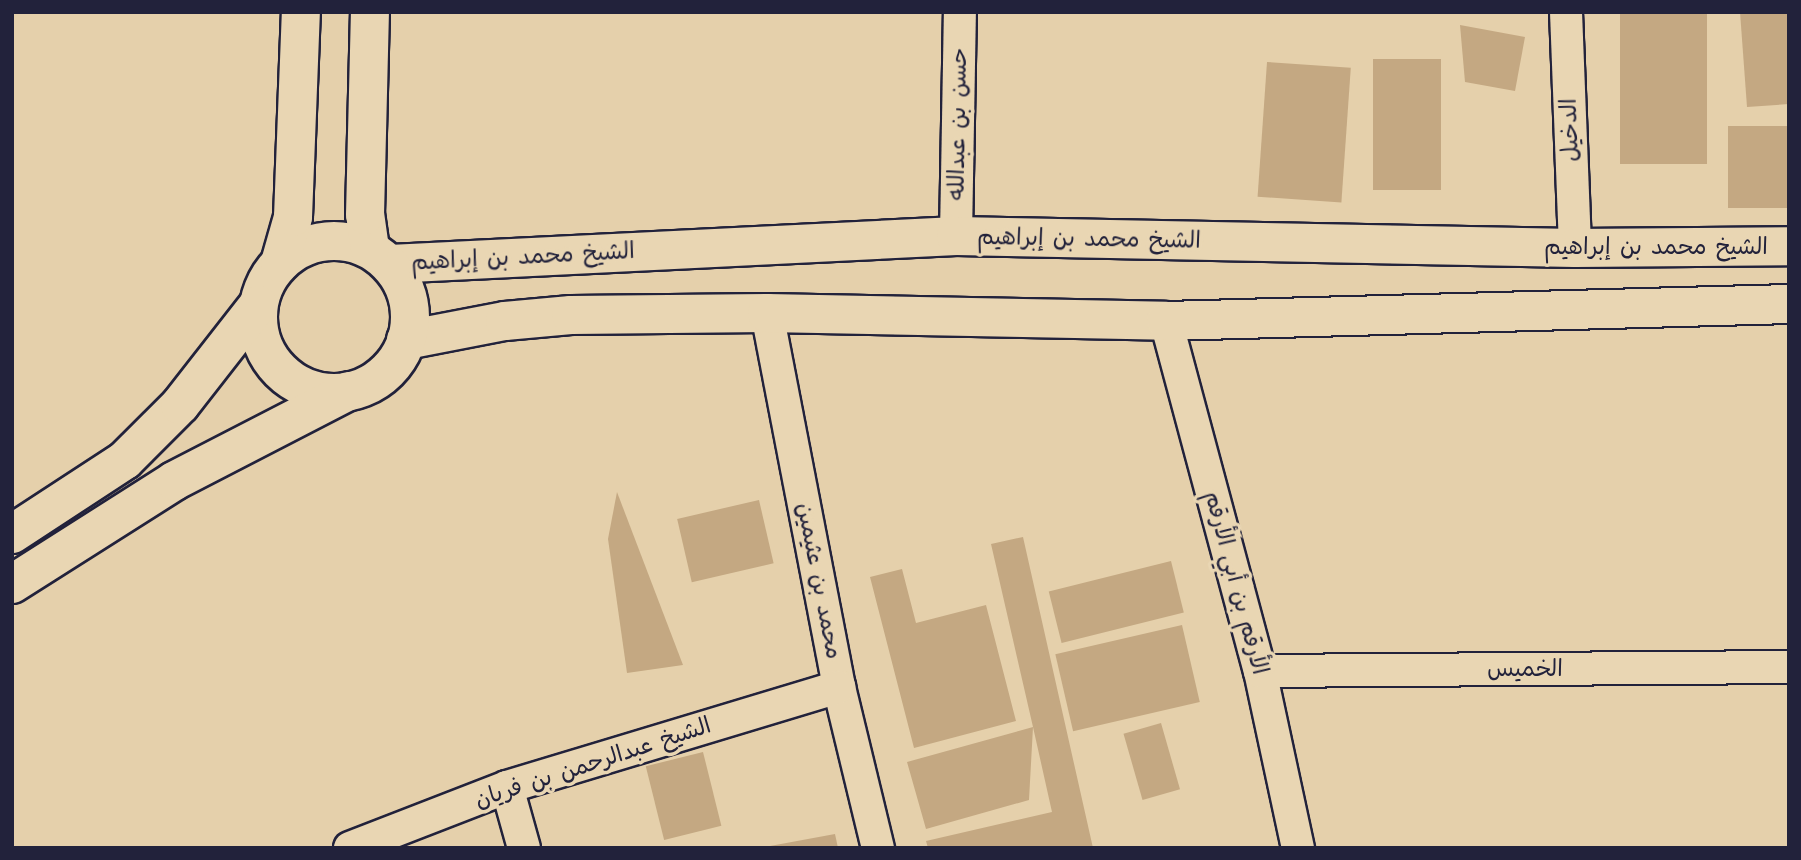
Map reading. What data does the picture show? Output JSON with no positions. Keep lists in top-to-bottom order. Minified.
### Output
{"streets":{"street":["حسن بن عبدالله","الدخيل","الشيخ محمد بن إبراهيم","محمد بن عثيمين","الأرقم بن أبي الأرقم","الخميس","الشيخ عبدالرحمن بن فريان"]},"crossings":[["حسن بن عبدالله","الشيخ محمد بن إبراهيم"],["الدخيل","الشيخ محمد بن إبراهيم"],["محمد بن عثيمين","الشيخ عبدالرحمن بن فريان"],["الأرقم بن أبي الأرقم","الخميس"]]}
